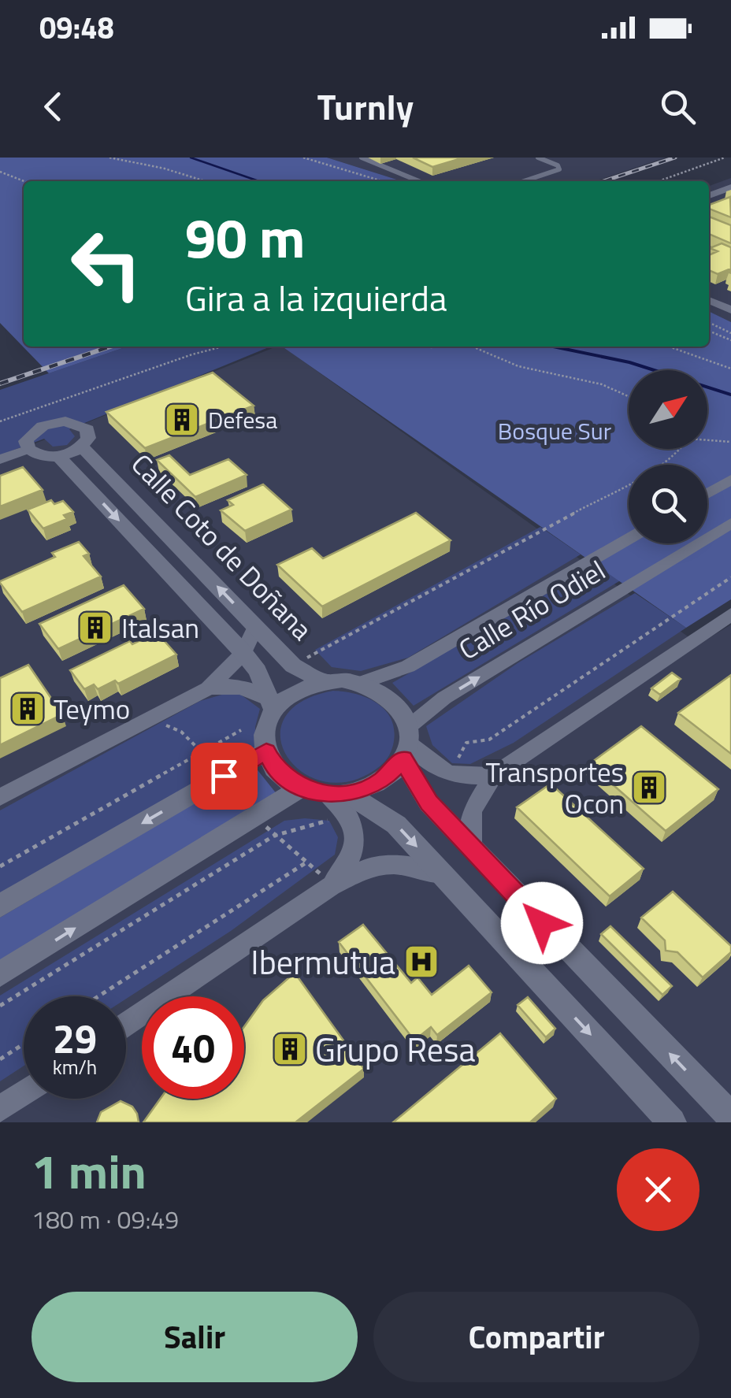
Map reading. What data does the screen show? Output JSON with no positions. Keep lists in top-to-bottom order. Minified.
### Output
{"streets":{"street":["Calle Coto de Doñana","Calle Río Odiel"]},"crossings":[["Calle Coto de Doñana","Calle Río Odiel"]],"parks":["Bosque Sur"],"places":{"building":["Defesa","Italsan","Teymo","Transportes Ocon","Grupo Resa"],"hospital":["Ibermutua"]},"north":"top right","page":{"status":"09:48","header":"Turnly","turn":["90 m","Gira a la izquierda"],"speed":"29 km/h","limit":"40","heading":["1 min","180 m · 09:49"],"buttons":["Salir","Compartir"]}}
